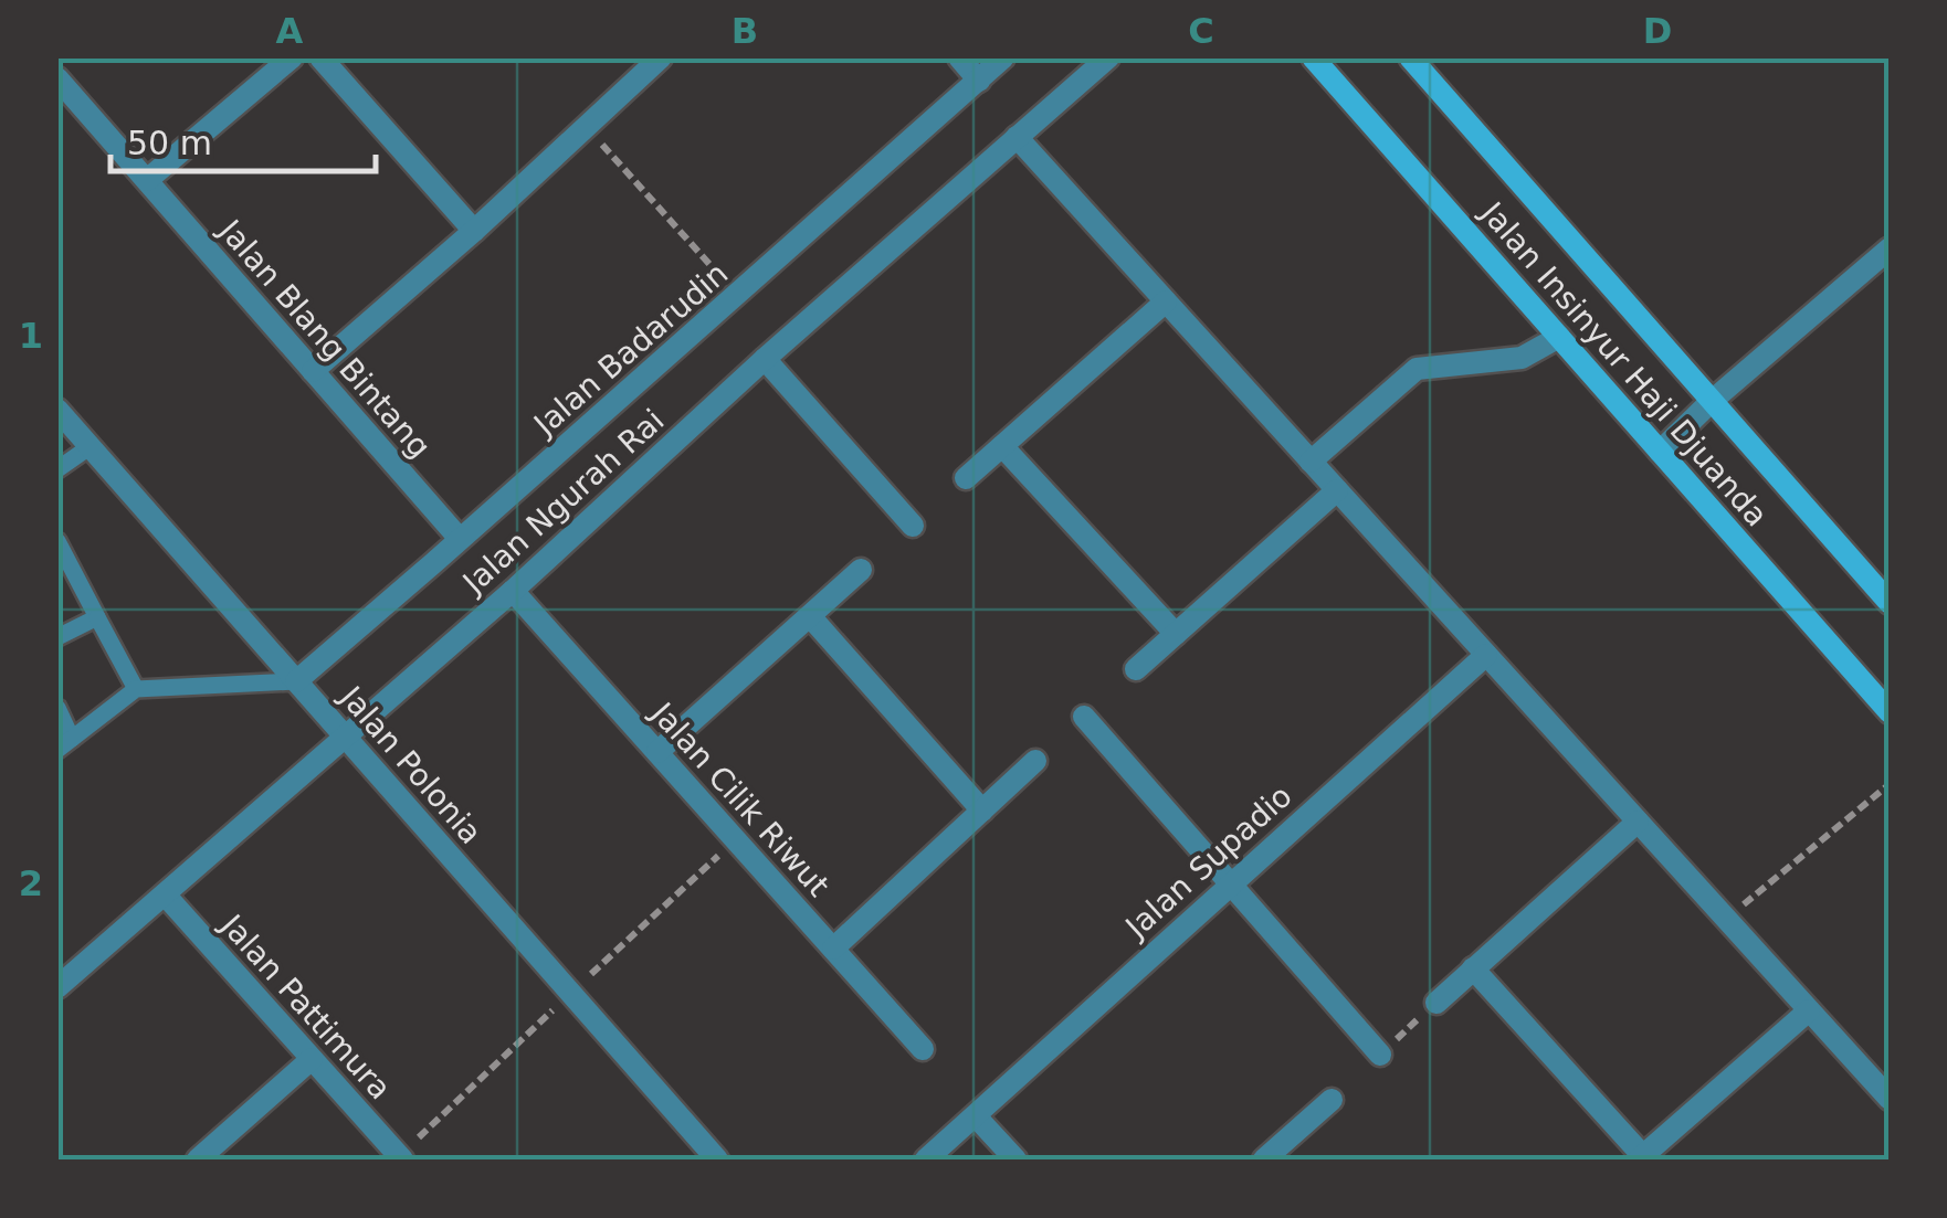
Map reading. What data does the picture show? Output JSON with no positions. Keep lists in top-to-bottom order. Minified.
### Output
{"streets":{"main road":["Jalan Insinyur Haji Djuanda"],"street":["Jalan Blang Bintang","Jalan Badarudin","Jalan Ngurah Rai","Jalan Polonia","Jalan Cilik Riwut","Jalan Supadio","Jalan Pattimura"]},"crossings":[["Jalan Blang Bintang","Jalan Badarudin"],["Jalan Badarudin","Jalan Polonia"],["Jalan Ngurah Rai","Jalan Polonia"],["Jalan Ngurah Rai","Jalan Cilik Riwut"],["Jalan Ngurah Rai","Jalan Pattimura"]],"scale_bar":"50 m","grid":{"columns":["A","B","C","D"],"rows":["1","2"]}}
